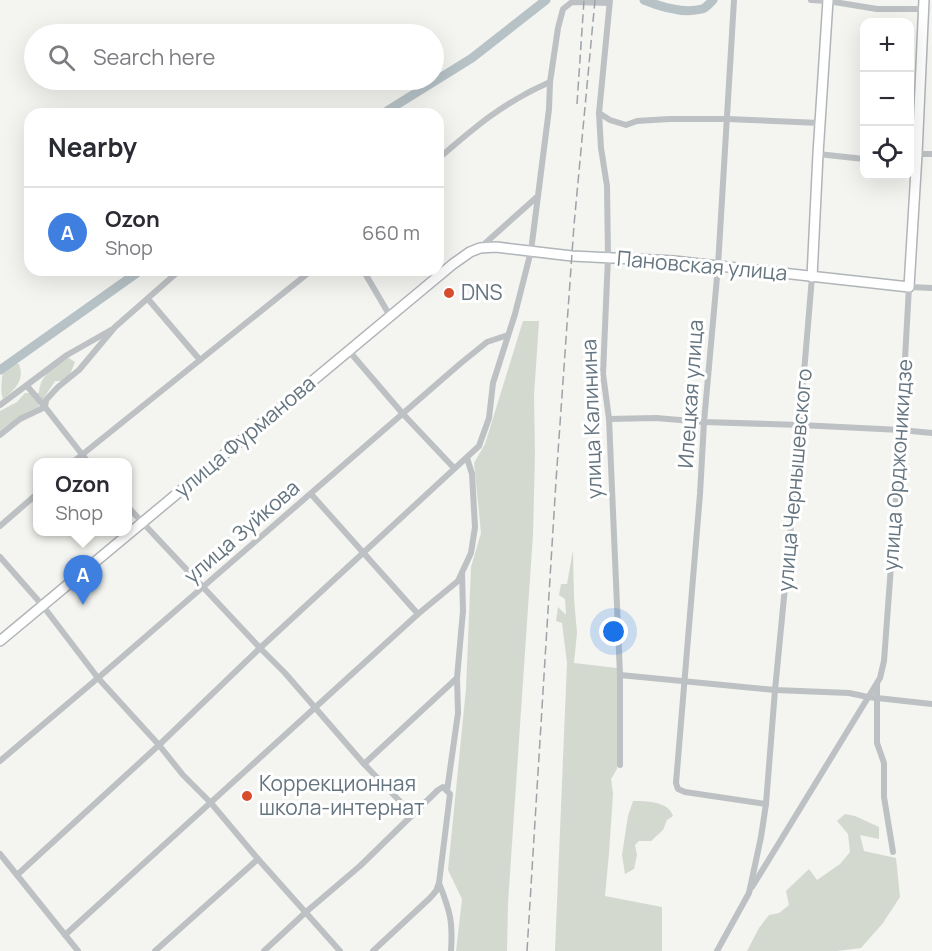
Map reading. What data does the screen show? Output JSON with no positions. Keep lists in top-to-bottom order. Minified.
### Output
{"streets":{"main road":["Пановская улица","улица Фурманова","улица Орджоникидзе","улица Чернышевского"],"street":["Илецкая улица","улица Калинина","улица Зуйкова"]},"crossings":[["Пановская улица","Илецкая улица"],["Пановская улица","улица Калинина"],["Пановская улица","улица Фурманова"],["Пановская улица","улица Орджоникидзе"],["Пановская улица","улица Чернышевского"],["Илецкая улица","улица Чернышевского"],["улица Орджоникидзе","улица Чернышевского"]],"places":["DNS","Коррекционная школа-интернат"],"page":{"map_buttons":["+","−"],"search":"Search here","heading":"Nearby","list":[{"mark":"A","name":"Ozon","note":"Shop","value":"660 m"}],"popup":["Ozon","Shop"],"pins":"A"}}
